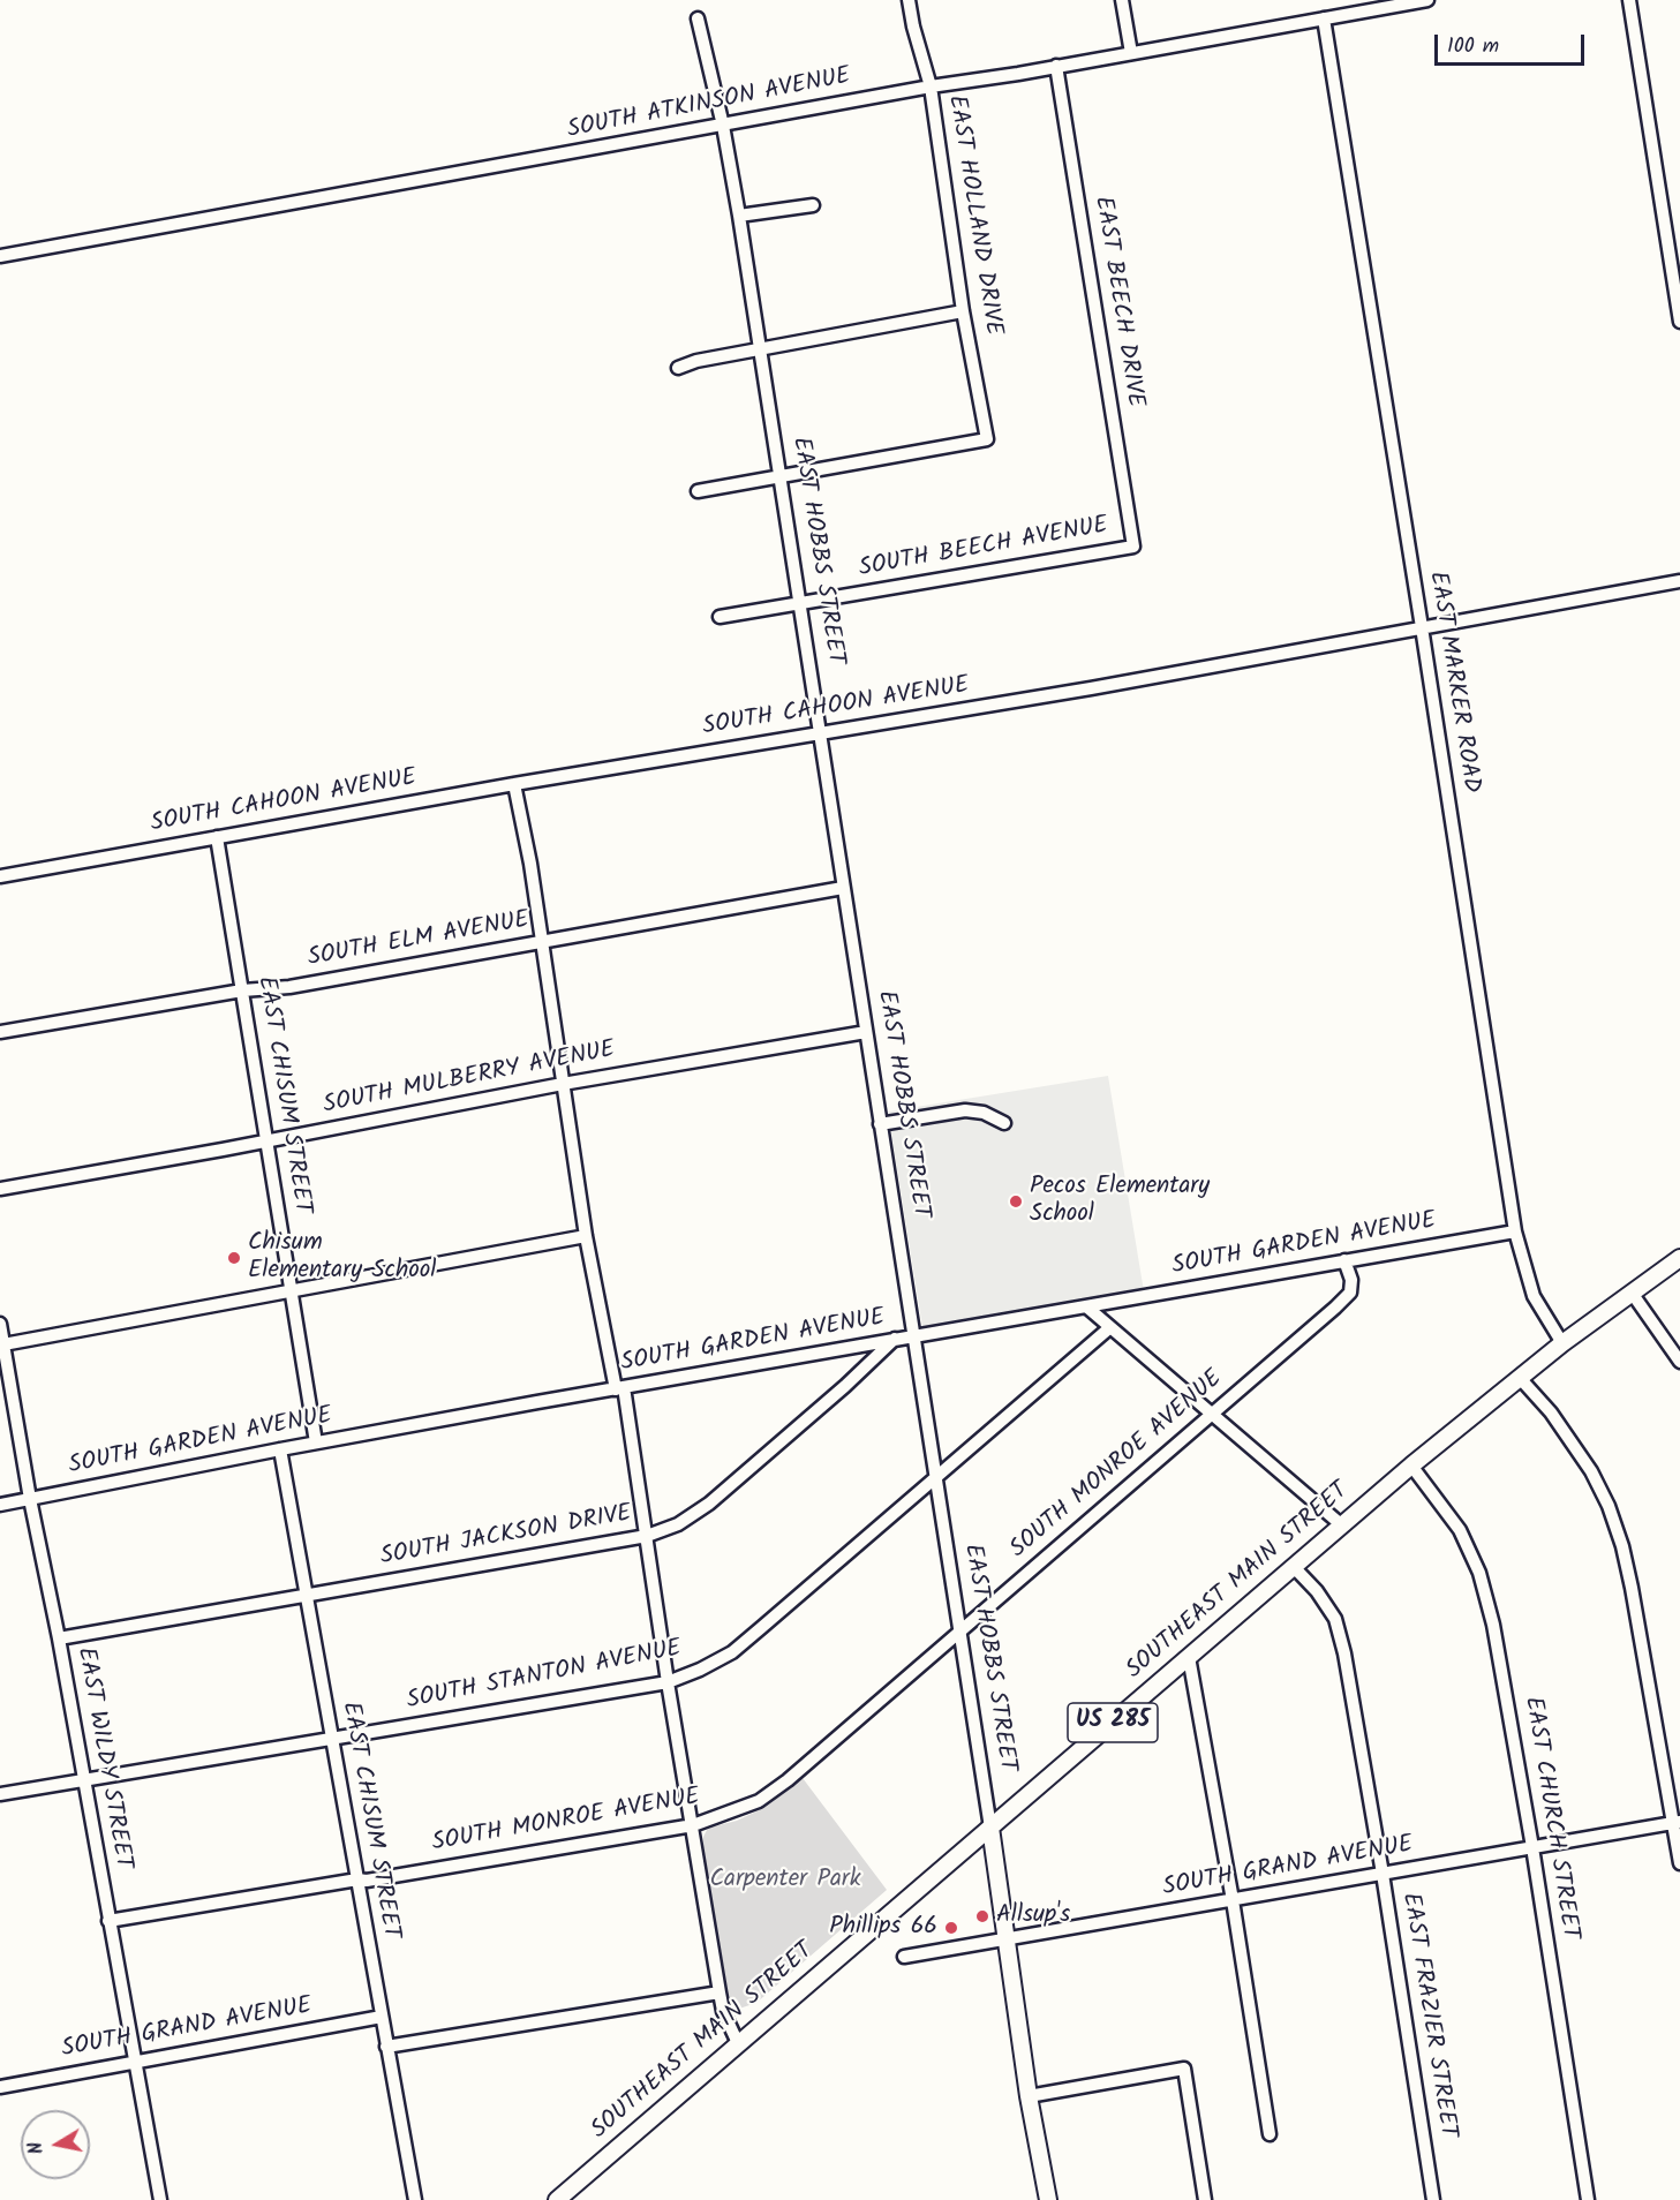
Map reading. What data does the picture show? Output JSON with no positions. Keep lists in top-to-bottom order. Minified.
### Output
{"streets":{"main road":["EAST HOBBS STREET","SOUTHEAST MAIN STREET","US 285"],"street":["SOUTH ATKINSON AVENUE","EAST HOLLAND DRIVE","EAST BEECH DRIVE","SOUTH BEECH AVENUE","EAST MARKER ROAD","SOUTH CAHOON AVENUE","SOUTH ELM AVENUE","SOUTH MULBERRY AVENUE","EAST CHISUM STREET","SOUTH GARDEN AVENUE","SOUTH MONROE AVENUE","SOUTH JACKSON DRIVE","SOUTH STANTON AVENUE","EAST WILDY STREET","EAST CHURCH STREET","SOUTH GRAND AVENUE","EAST FRAZIER STREET"]},"crossings":[["SOUTH ATKINSON AVENUE","EAST HOLLAND DRIVE"],["SOUTH ATKINSON AVENUE","EAST BEECH DRIVE"],["SOUTH ATKINSON AVENUE","EAST HOBBS STREET"],["SOUTH ATKINSON AVENUE","EAST MARKER ROAD"],["EAST HOLLAND DRIVE","EAST HOBBS STREET"],["EAST BEECH DRIVE","SOUTH BEECH AVENUE"],["SOUTH BEECH AVENUE","EAST HOBBS STREET"],["EAST HOBBS STREET","SOUTH CAHOON AVENUE"],["EAST HOBBS STREET","SOUTH ELM AVENUE"],["EAST HOBBS STREET","SOUTH MULBERRY AVENUE"],["EAST HOBBS STREET","SOUTH GARDEN AVENUE"],["EAST HOBBS STREET","SOUTH MONROE AVENUE"],["EAST HOBBS STREET","SOUTHEAST MAIN STREET"],["EAST HOBBS STREET","SOUTH STANTON AVENUE"],["EAST HOBBS STREET","SOUTH GRAND AVENUE"],["EAST MARKER ROAD","SOUTH CAHOON AVENUE"],["EAST MARKER ROAD","SOUTH GARDEN AVENUE"],["EAST MARKER ROAD","SOUTHEAST MAIN STREET"],["SOUTH CAHOON AVENUE","EAST CHISUM STREET"],["SOUTH ELM AVENUE","EAST CHISUM STREET"],["SOUTH MULBERRY AVENUE","EAST CHISUM STREET"],["EAST CHISUM STREET","SOUTH GARDEN AVENUE"],["EAST CHISUM STREET","SOUTH MONROE AVENUE"],["EAST CHISUM STREET","SOUTH JACKSON DRIVE"],["EAST CHISUM STREET","SOUTH STANTON AVENUE"],["EAST CHISUM STREET","SOUTH GRAND AVENUE"],["SOUTH GARDEN AVENUE","SOUTH MONROE AVENUE"],["SOUTH GARDEN AVENUE","SOUTH JACKSON DRIVE"],["SOUTH GARDEN AVENUE","EAST WILDY STREET"],["SOUTH MONROE AVENUE","EAST WILDY STREET"],["SOUTH JACKSON DRIVE","EAST WILDY STREET"],["SOUTHEAST MAIN STREET","EAST CHURCH STREET"],["SOUTHEAST MAIN STREET","EAST FRAZIER STREET"],["SOUTH STANTON AVENUE","EAST WILDY STREET"],["EAST WILDY STREET","SOUTH GRAND AVENUE"],["EAST CHURCH STREET","SOUTH GRAND AVENUE"],["SOUTH GRAND AVENUE","EAST FRAZIER STREET"]],"parks":["Carpenter Park"],"places":["Pecos Elementary School","Chisum Elementary School","Allsup's","Phillips 66"],"scale_bar":"100 m","north":"left"}
